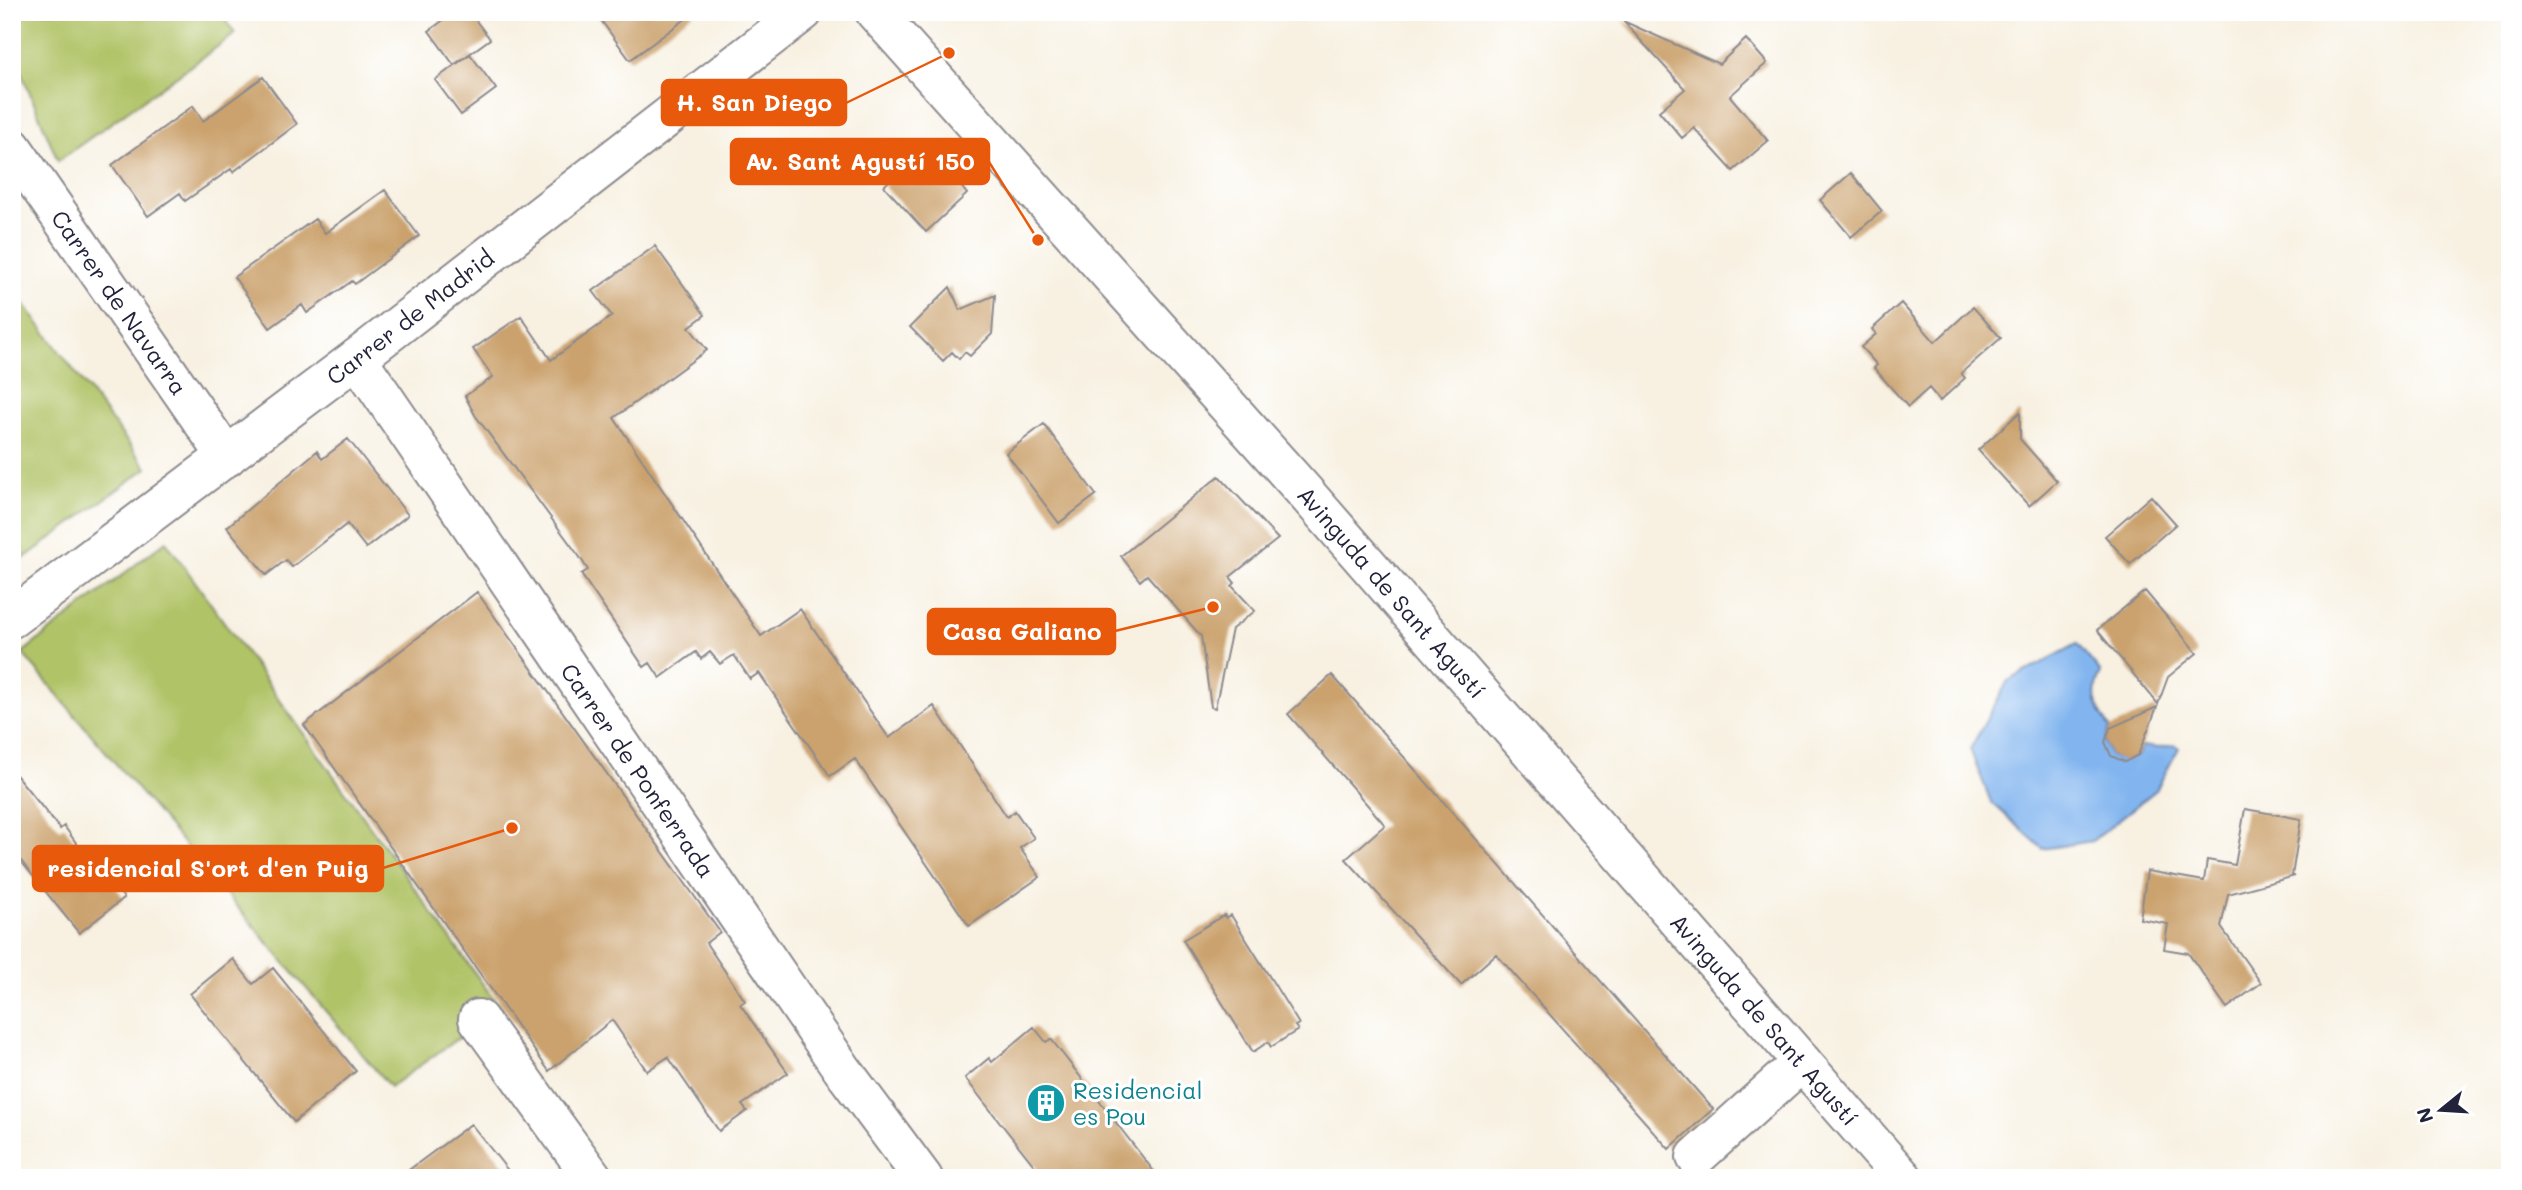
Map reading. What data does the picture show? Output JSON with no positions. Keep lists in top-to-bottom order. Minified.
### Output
{"streets":{"street":["Carrer de Navarra","Carrer de Madrid","Avinguda de Sant Agustí","Carrer de Ponferrada"]},"crossings":[["Carrer de Navarra","Carrer de Madrid"],["Carrer de Madrid","Carrer de Ponferrada"]],"places":{"other":["H. San Diego","Av. Sant Agustí 150","Casa Galiano","residencial S'ort d'en Puig"],"building":["Residencial es Pou"]},"north":"left"}
